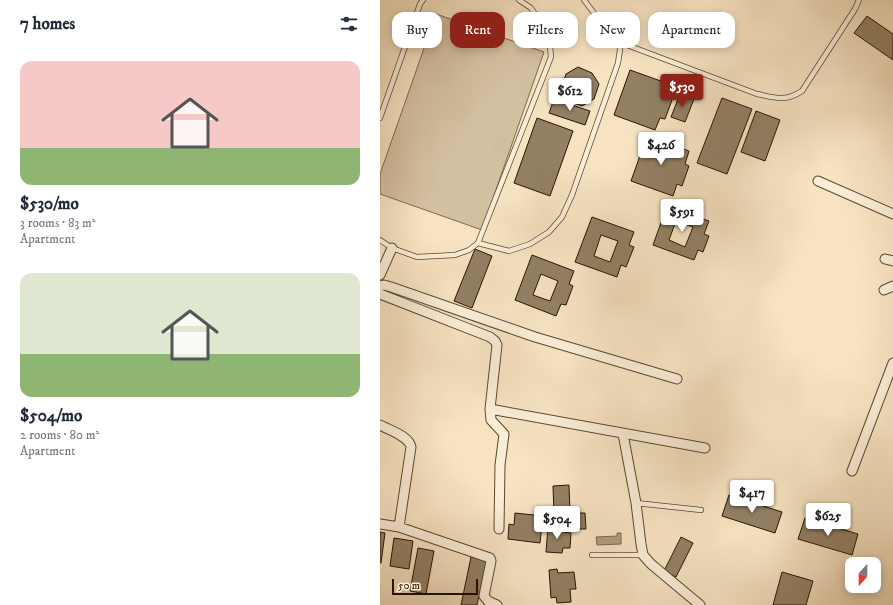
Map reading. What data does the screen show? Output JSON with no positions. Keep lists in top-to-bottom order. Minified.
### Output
{"scale_bar":"50 m","north":"bottom","page":{"heading":"7 homes","chip":["Buy","Rent","Filters","New","Apartment"],"list":[{"name":"$530/mo","note":"3 rooms · 83 m² · Apartment"},{"name":"$504/mo","note":"2 rooms · 80 m² · Apartment"}],"price":["$530","$612","$426","$591","$417","$625","$504"],"scale":"50 m"}}
